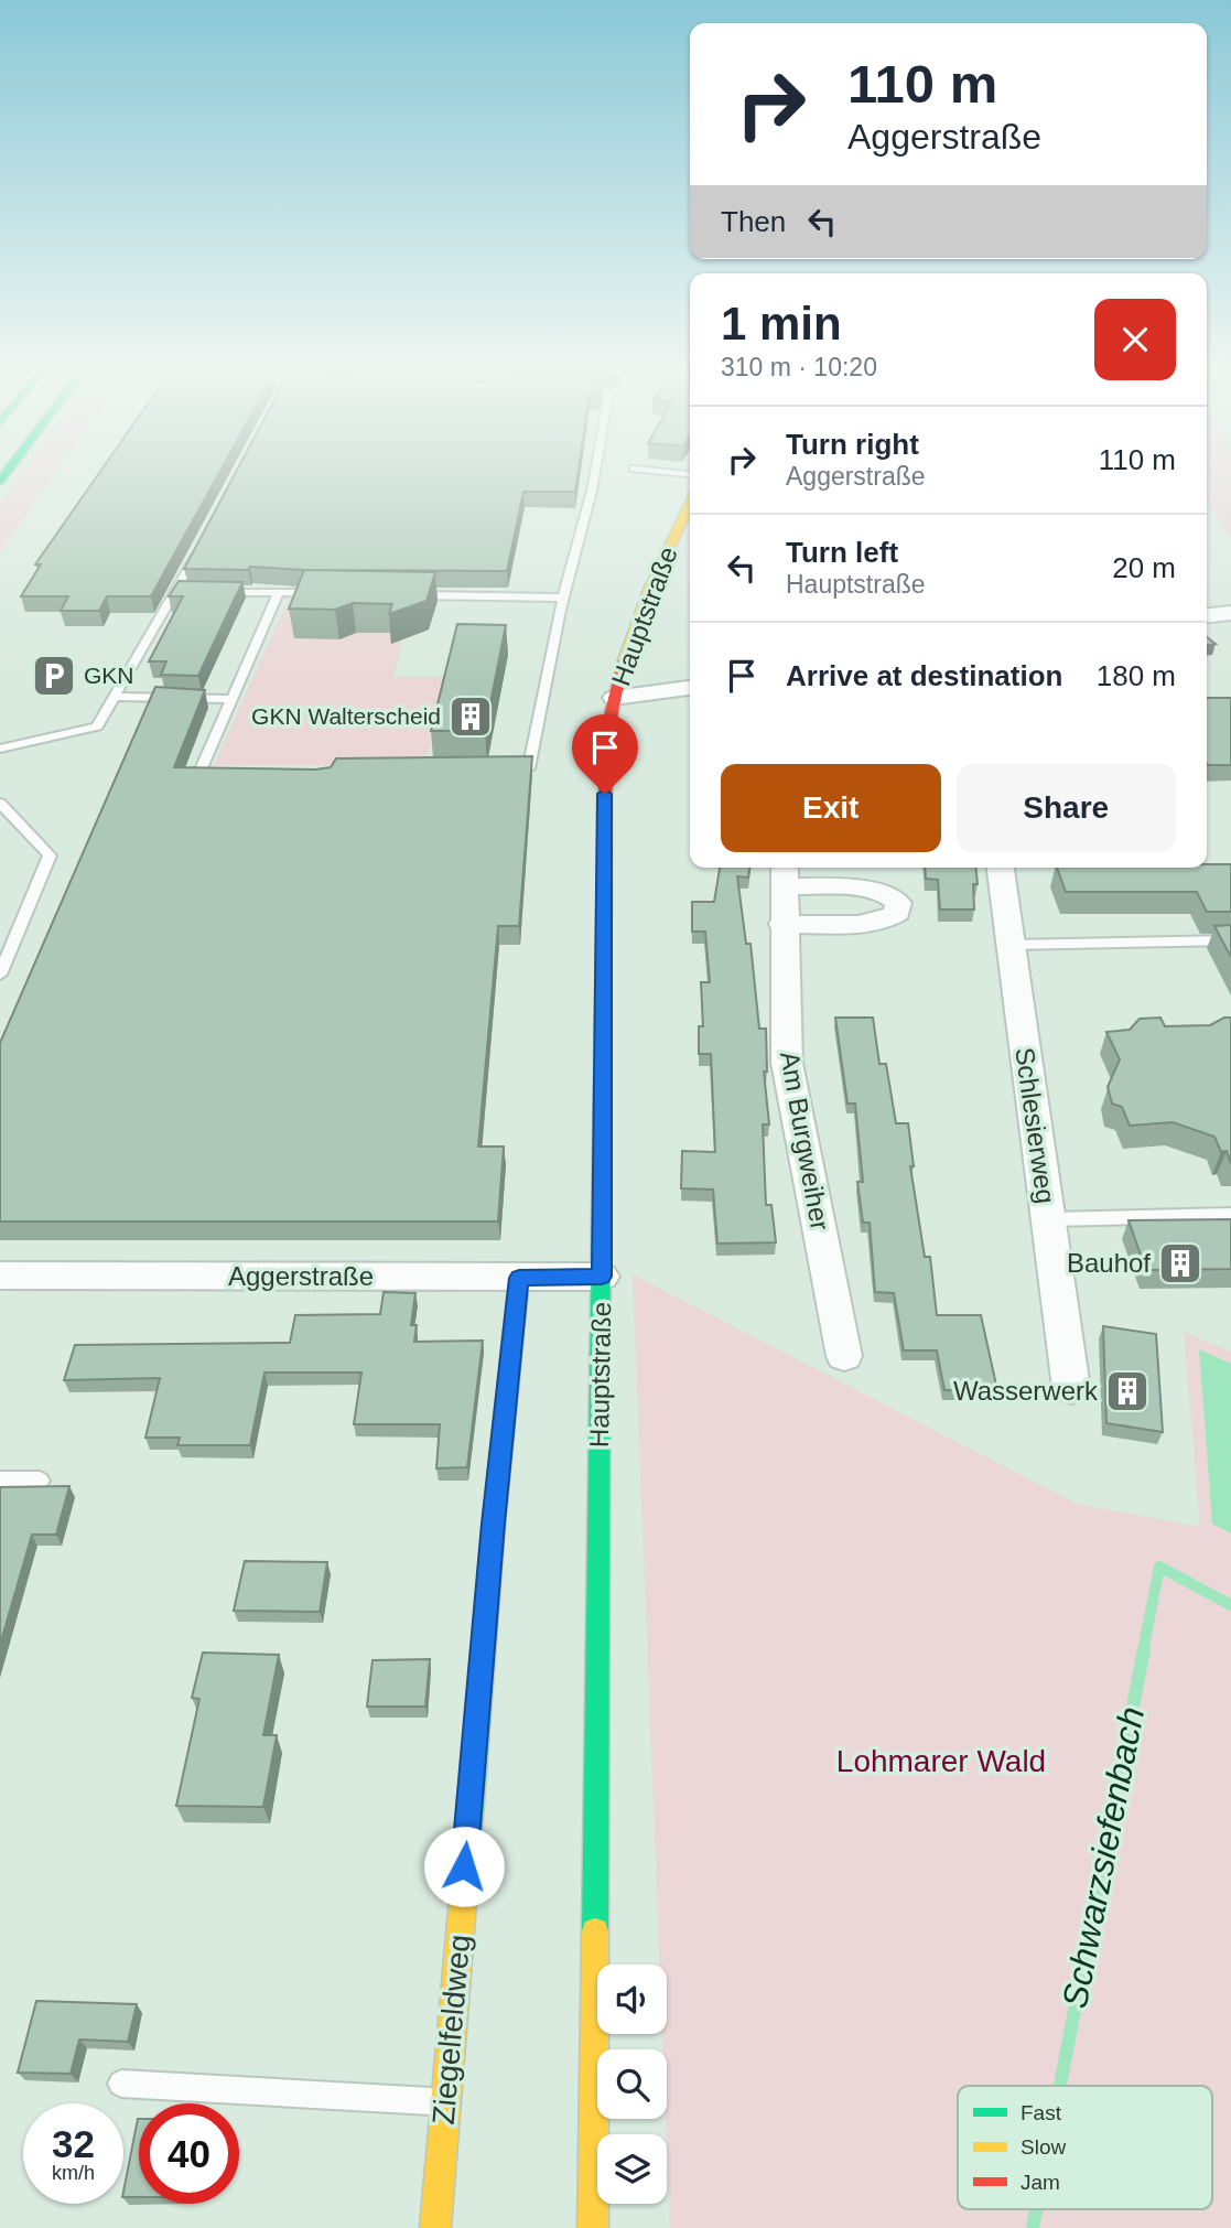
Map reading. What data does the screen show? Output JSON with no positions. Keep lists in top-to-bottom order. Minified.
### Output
{"streets":{"main road":["Hauptstraße","Ziegelfeldweg"],"street":["Schlesierweg","Am Burgweiher","Aggerstraße"]},"crossings":[["Hauptstraße","Aggerstraße"],["Aggerstraße","Ziegelfeldweg"]],"water":["Schwarzsiefenbach"],"parks":["Lohmarer Wald"],"places":{"parking":["GKN"],"building":["GKN Walterscheid","Bauhof","Wasserwerk"]},"legend":["Fast","Slow","Jam"],"page":{"turn":["110 m","Aggerstraße"],"then":"Then","heading":["1 min","310 m · 10:20"],"list":[{"name":"Turn right","note":"Aggerstraße","value":"110 m"},{"name":"Turn left","note":"Hauptstraße","value":"20 m"},{"name":"Arrive at destination","value":"180 m"}],"buttons":["Exit","Share"],"speed":"32 km/h","limit":"40"}}
